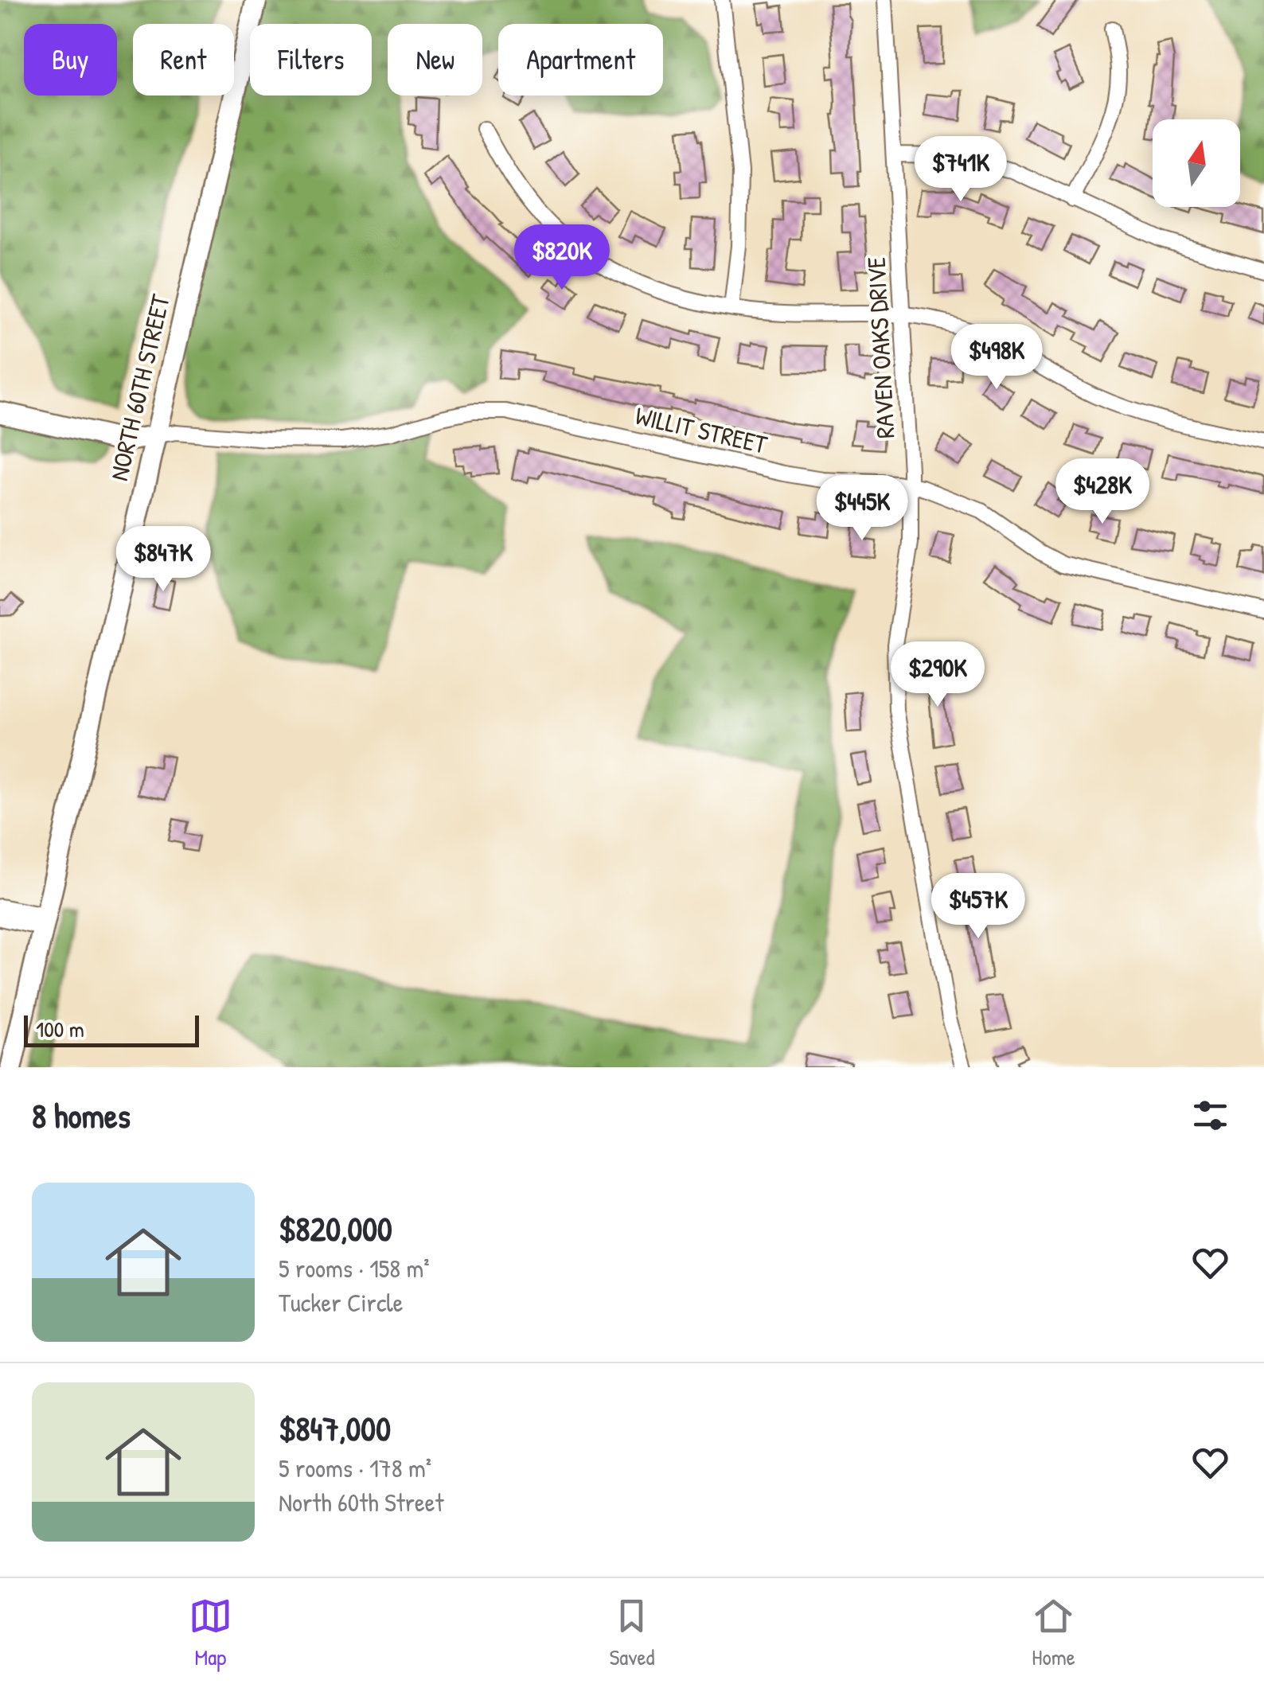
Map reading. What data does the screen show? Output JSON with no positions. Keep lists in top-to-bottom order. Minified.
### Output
{"streets":{"main road":["NORTH 60TH STREET"],"street":["RAVEN OAKS DRIVE","WILLIT STREET"]},"crossings":[["RAVEN OAKS DRIVE","WILLIT STREET"],["NORTH 60TH STREET","WILLIT STREET"]],"scale_bar":"100 m","north":"top","page":{"chip":["Buy","Rent","Filters","New","Apartment"],"price":["$741K","$820K","$498K","$428K","$445K","$847K","$290K","$457K"],"scale":"100 m","heading":"8 homes","list":[{"name":"$820,000","note":"5 rooms · 158 m² · Tucker Circle"},{"name":"$847,000","note":"5 rooms · 178 m² · North 60th Street"}],"tabs":["Map","Saved","Home"]}}
